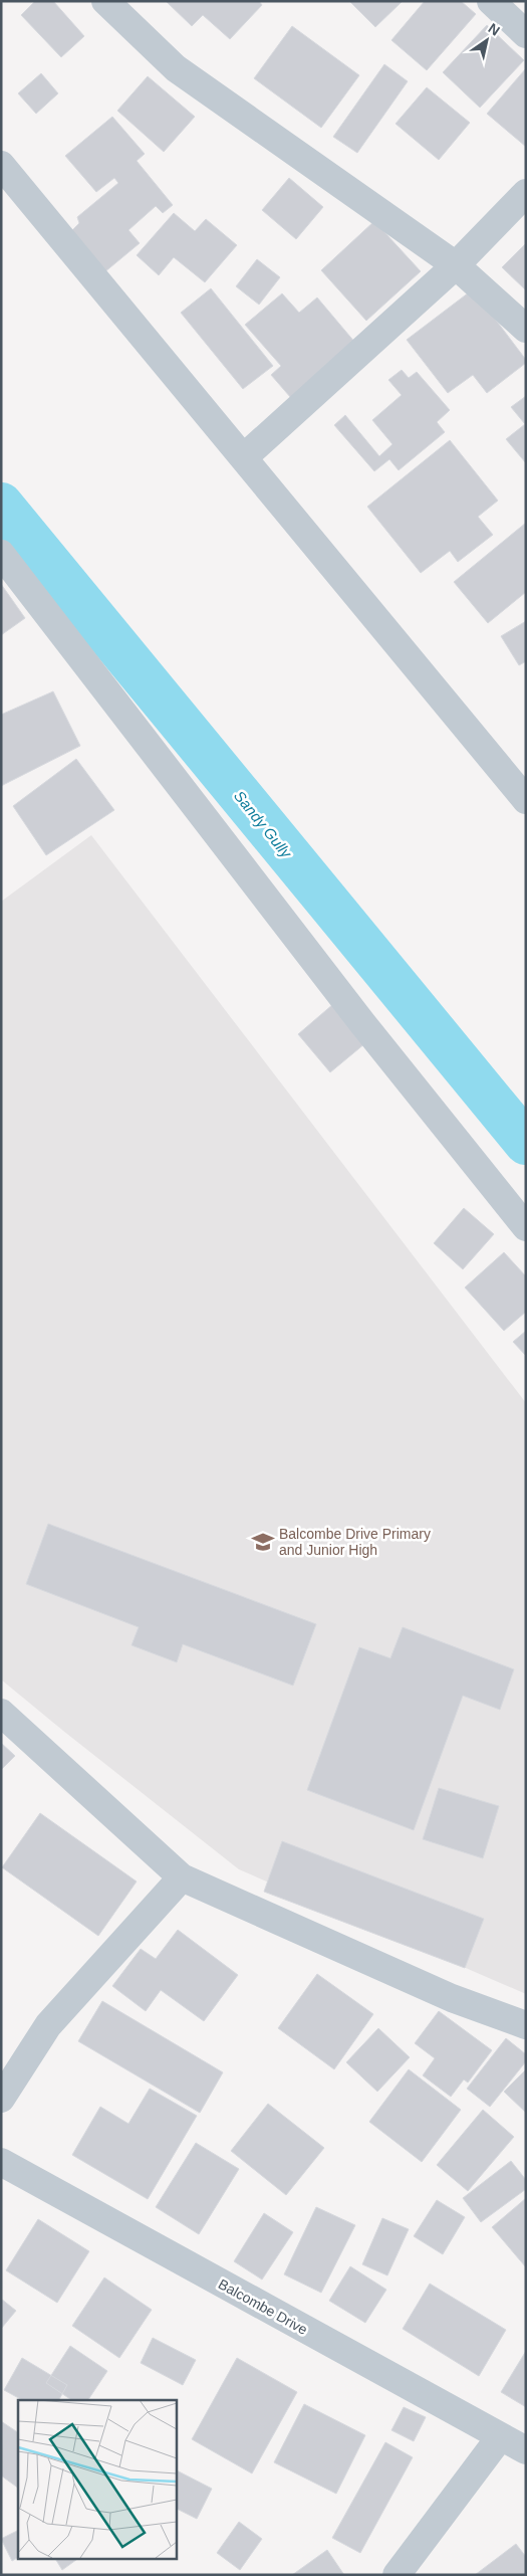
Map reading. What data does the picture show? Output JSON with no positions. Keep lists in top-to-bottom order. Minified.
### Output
{"streets":{"street":["Balcombe Drive"]},"water":["Sandy Gully"],"places":{"school or university":["Balcombe Drive Primary and Junior High"]},"north":"top right"}
